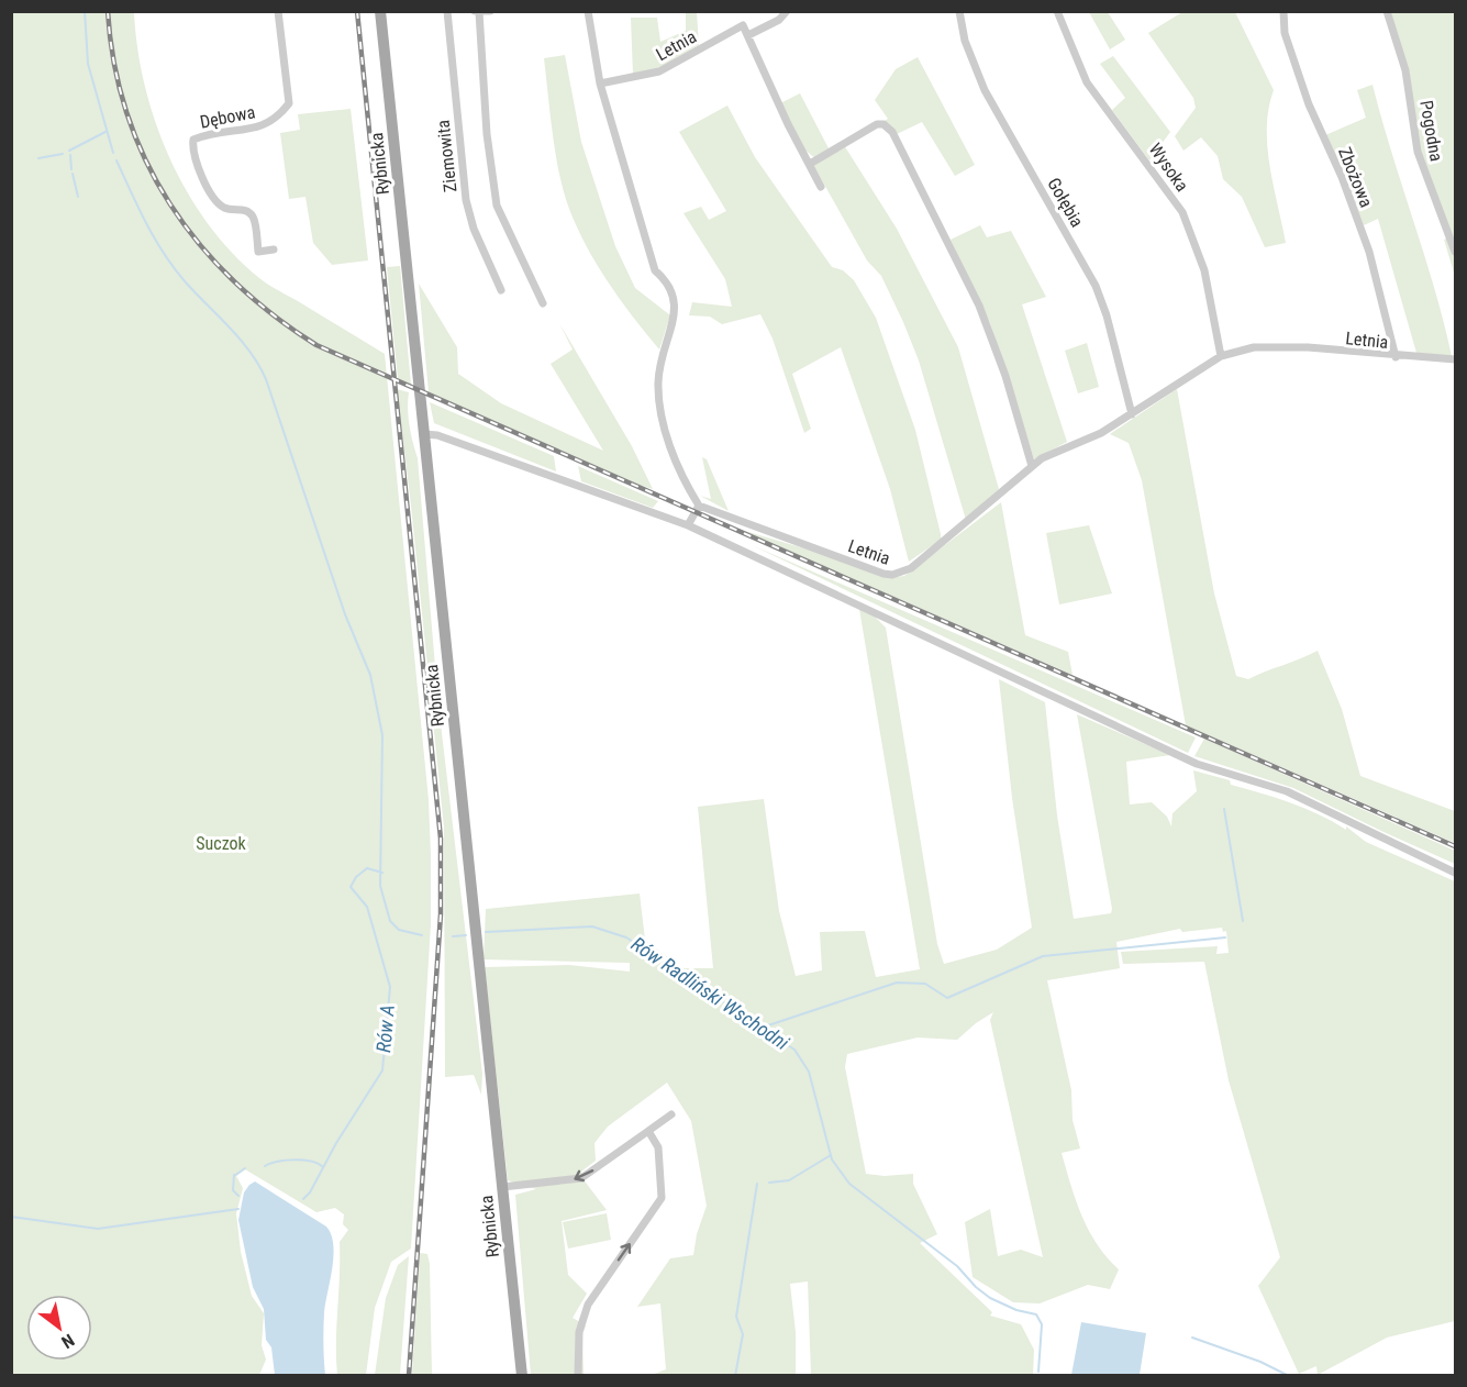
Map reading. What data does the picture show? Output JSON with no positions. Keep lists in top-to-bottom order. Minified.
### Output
{"streets":{"main road":["Rybnicka"],"street":["Letnia","Dębowa","Pogodna","Ziemowita","Wysoka","Zbożowa","Gołębia"]},"crossings":[["Letnia","Wysoka"],["Letnia","Zbożowa"],["Letnia","Gołębia"]],"water":["Rów Radliński Wschodni","Rów A"],"parks":["Suczok"],"north":"bottom right"}
